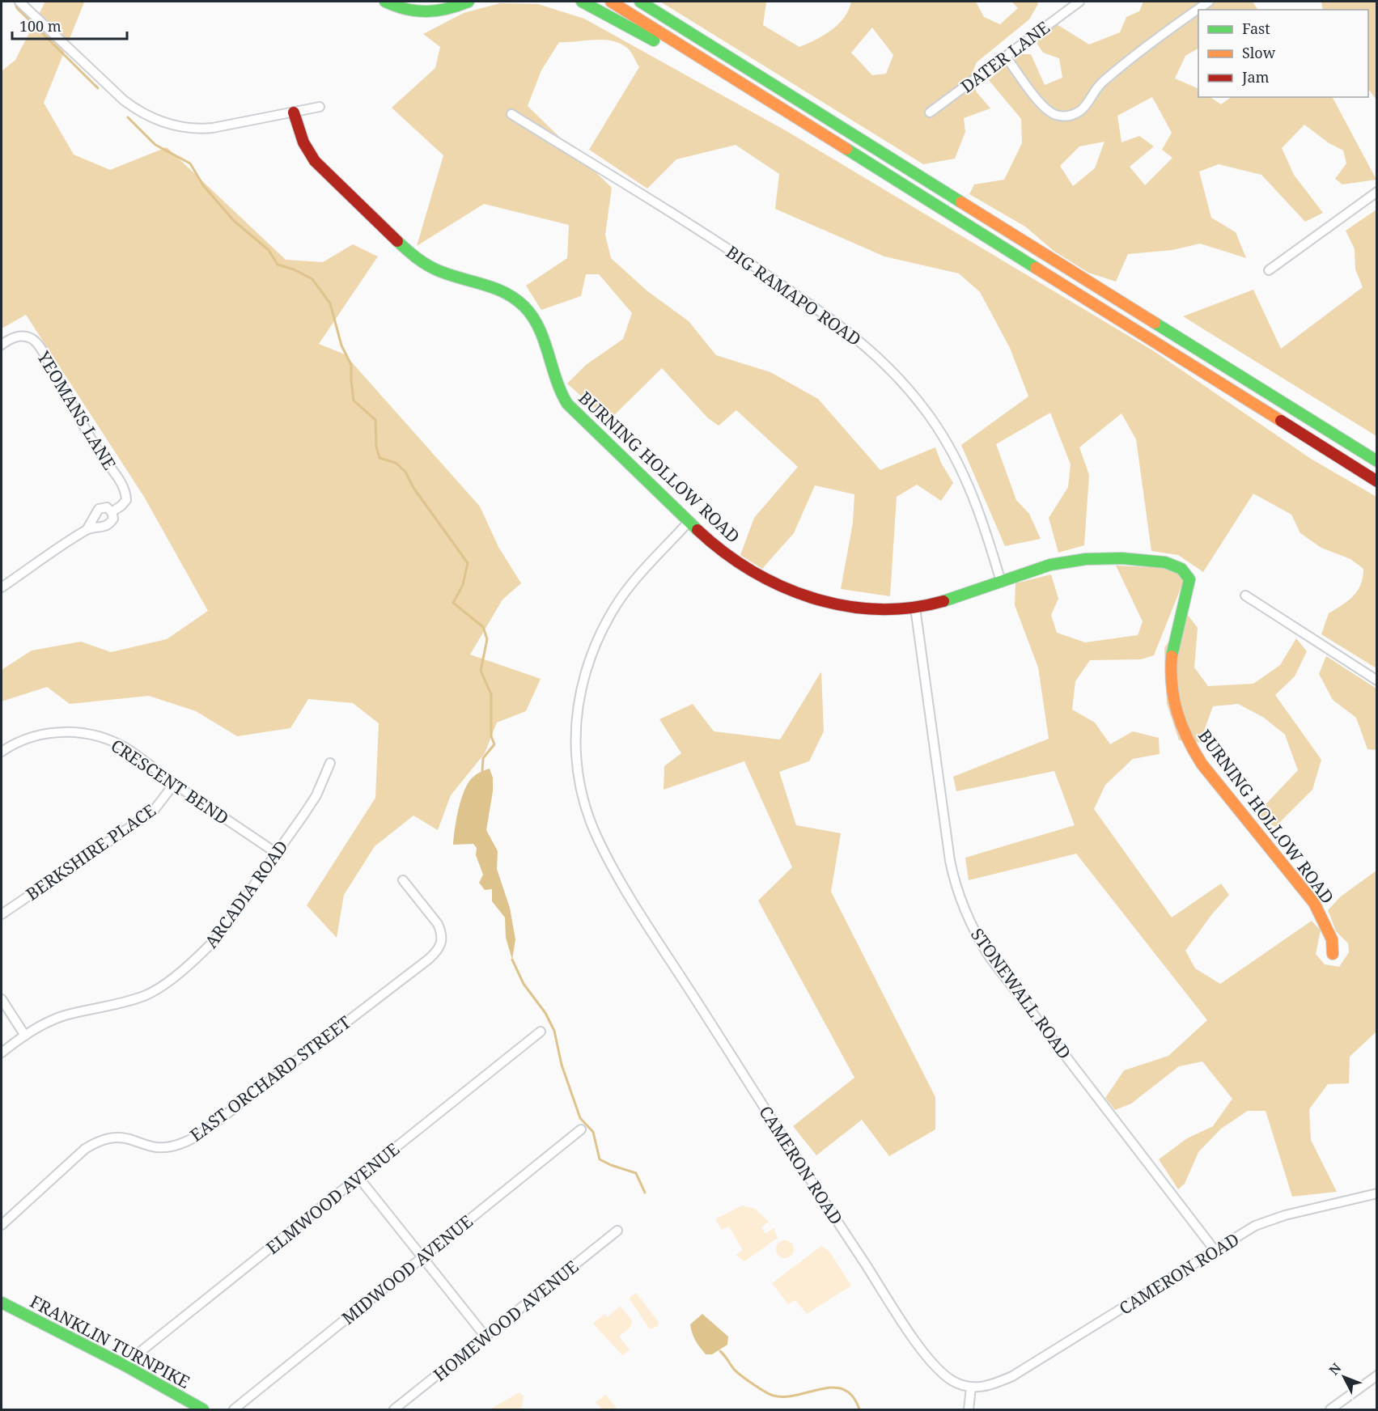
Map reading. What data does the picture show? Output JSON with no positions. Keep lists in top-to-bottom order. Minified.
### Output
{"streets":{"main road":["BURNING HOLLOW ROAD","FRANKLIN TURNPIKE"],"street":["DATER LANE","BIG RAMAPO ROAD","YEOMANS LANE","CRESCENT BEND","BERKSHIRE PLACE","ARCADIA ROAD","STONEWALL ROAD","EAST ORCHARD STREET","CAMERON ROAD","ELMWOOD AVENUE","MIDWOOD AVENUE","HOMEWOOD AVENUE"]},"crossings":[["BIG RAMAPO ROAD","BURNING HOLLOW ROAD"],["BURNING HOLLOW ROAD","STONEWALL ROAD"],["BURNING HOLLOW ROAD","CAMERON ROAD"],["CRESCENT BEND","BERKSHIRE PLACE"],["CRESCENT BEND","ARCADIA ROAD"],["STONEWALL ROAD","CAMERON ROAD"],["ELMWOOD AVENUE","FRANKLIN TURNPIKE"]],"legend":["Fast","Slow","Jam"],"scale_bar":"100 m","north":"top left"}
